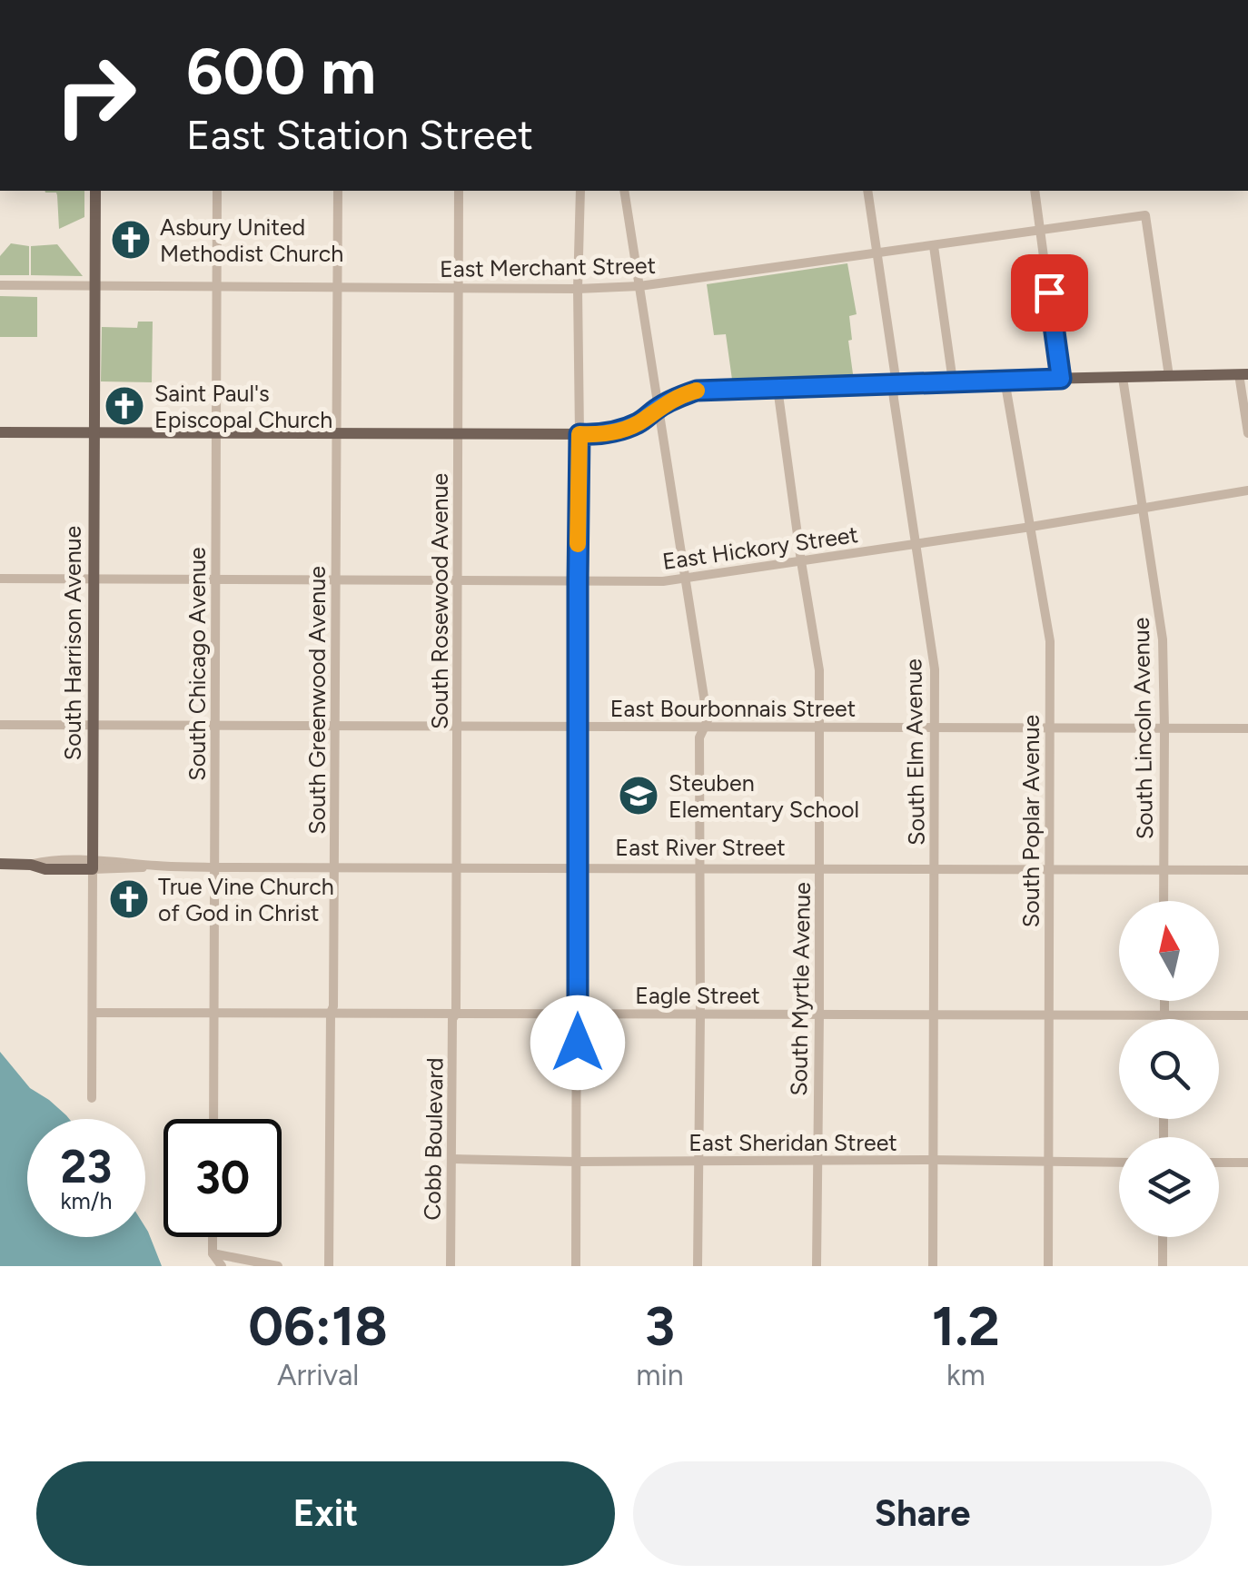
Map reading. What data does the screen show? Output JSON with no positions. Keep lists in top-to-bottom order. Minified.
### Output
{"streets":{"main road":["South Harrison Avenue","East River Street"],"street":["East Merchant Street","East Hickory Street","South Rosewood Avenue","South Chicago Avenue","South Greenwood Avenue","East Bourbonnais Street","South Lincoln Avenue","South Elm Avenue","South Poplar Avenue","South Myrtle Avenue","Eagle Street","Cobb Boulevard","East Sheridan Street"]},"crossings":[["East Merchant Street","South Rosewood Avenue"],["East Merchant Street","South Harrison Avenue"],["East Merchant Street","South Chicago Avenue"],["East Merchant Street","South Greenwood Avenue"],["East Merchant Street","South Elm Avenue"],["East Hickory Street","South Rosewood Avenue"],["East Hickory Street","South Harrison Avenue"],["East Hickory Street","South Chicago Avenue"],["East Hickory Street","South Greenwood Avenue"],["East Hickory Street","South Lincoln Avenue"],["East Hickory Street","South Elm Avenue"],["East Hickory Street","South Poplar Avenue"],["East Hickory Street","South Myrtle Avenue"],["South Rosewood Avenue","East Bourbonnais Street"],["South Rosewood Avenue","East River Street"],["South Rosewood Avenue","Eagle Street"],["South Rosewood Avenue","Cobb Boulevard"],["South Harrison Avenue","East Bourbonnais Street"],["South Harrison Avenue","East River Street"],["South Harrison Avenue","Eagle Street"],["South Chicago Avenue","East Bourbonnais Street"],["South Chicago Avenue","East River Street"],["South Chicago Avenue","Eagle Street"],["South Greenwood Avenue","East Bourbonnais Street"],["South Greenwood Avenue","East River Street"],["South Greenwood Avenue","Eagle Street"],["East Bourbonnais Street","South Lincoln Avenue"],["East Bourbonnais Street","South Elm Avenue"],["East Bourbonnais Street","South Poplar Avenue"],["East Bourbonnais Street","South Myrtle Avenue"],["South Lincoln Avenue","East River Street"],["South Elm Avenue","East River Street"],["South Elm Avenue","Eagle Street"],["South Elm Avenue","East Sheridan Street"],["South Poplar Avenue","East River Street"],["South Poplar Avenue","Eagle Street"],["South Poplar Avenue","East Sheridan Street"],["East River Street","South Myrtle Avenue"],["South Myrtle Avenue","Eagle Street"],["South Myrtle Avenue","East Sheridan Street"],["Eagle Street","Cobb Boulevard"],["Cobb Boulevard","East Sheridan Street"]],"places":{"church":["Asbury United Methodist Church","Saint Paul's Episcopal Church","True Vine Church of God in Christ"],"school or university":["Steuben Elementary School"]},"north":"top","page":{"turn":["600 m","East Station Street"],"speed":"23 km/h","limit":"30","eta":["06:18","Arrival","3","min","1.2","km"],"buttons":["Exit","Share"]}}
